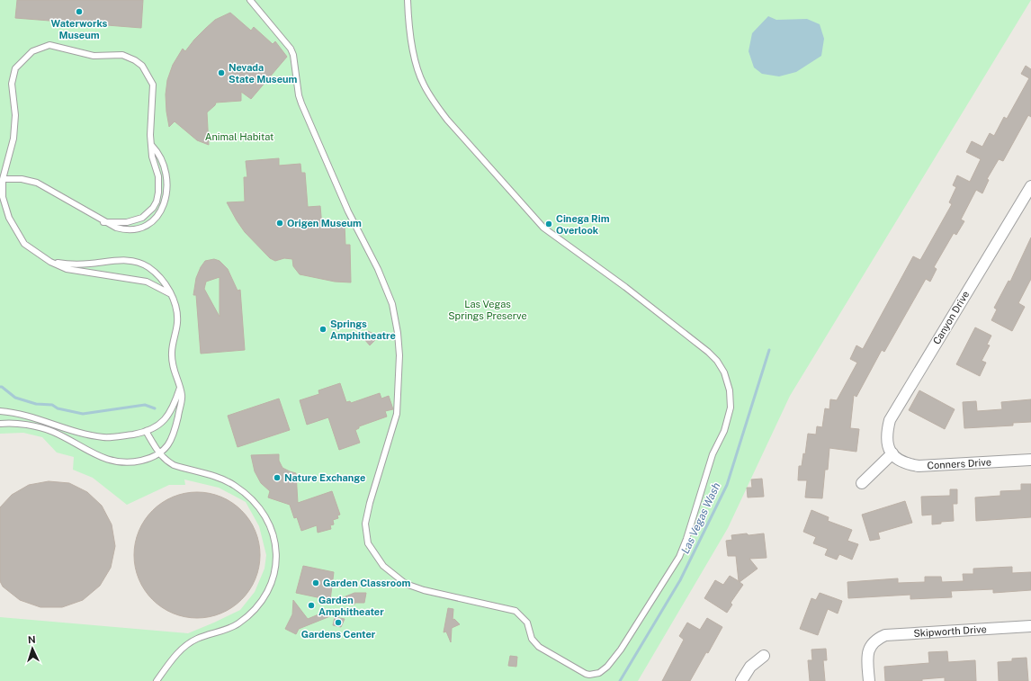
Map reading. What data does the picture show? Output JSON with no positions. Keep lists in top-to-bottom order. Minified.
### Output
{"streets":{"street":["Canyon Drive","Conners Drive","Skipworth Drive"]},"crossings":[["Canyon Drive","Conners Drive"]],"water":["Las Vegas Wash"],"parks":["Animal Habitat","Las Vegas Springs Preserve"],"places":["Waterworks Museum","Nevada State Museum","Origen Museum","Cinega Rim Overlook","Springs Amphitheatre","Nature Exchange","Garden Classroom","Garden Amphitheater","Gardens Center"],"north":"top"}
